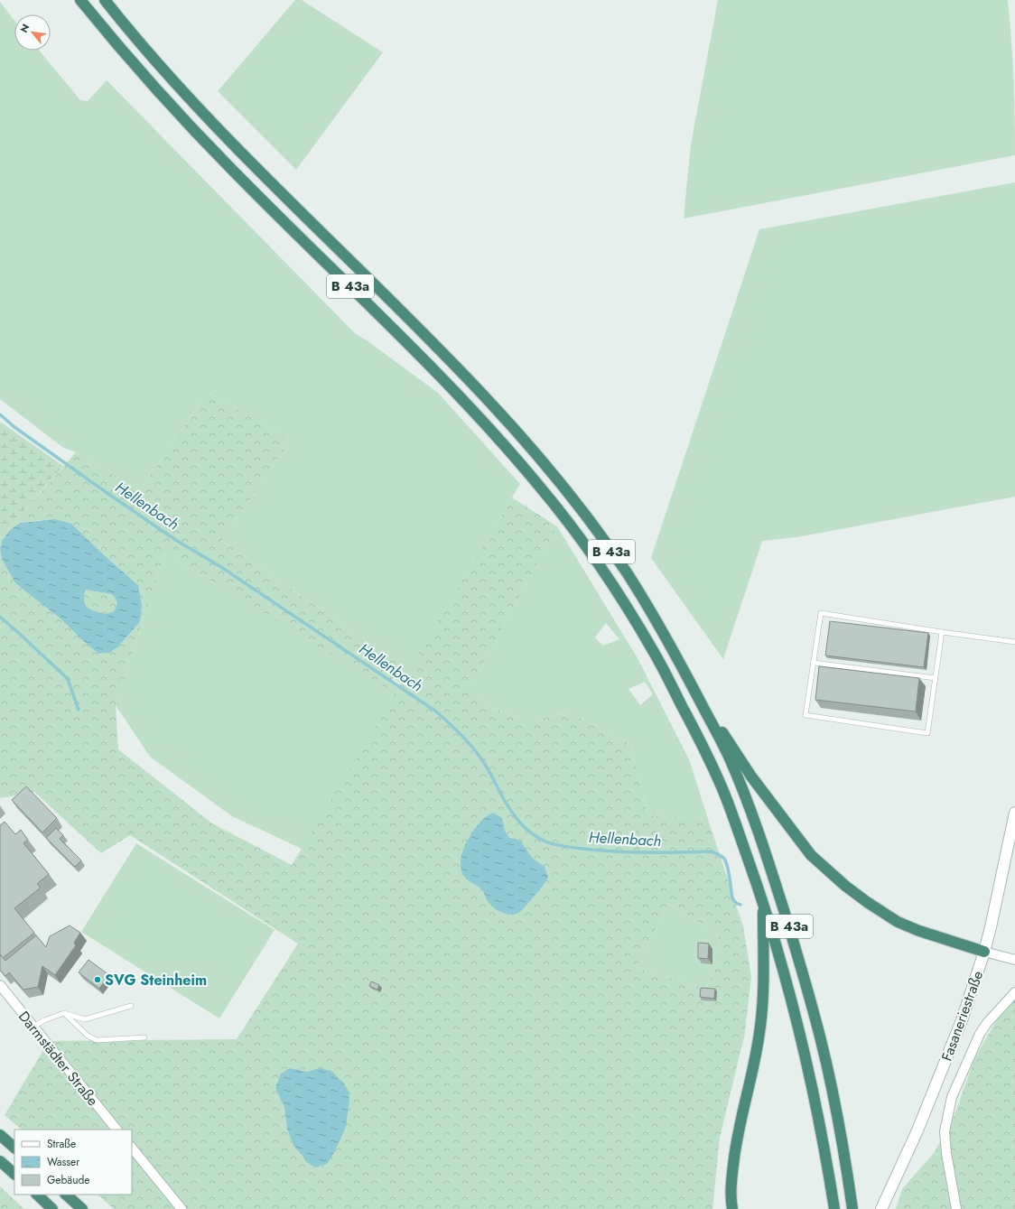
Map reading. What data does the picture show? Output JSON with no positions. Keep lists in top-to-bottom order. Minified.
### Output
{"streets":{"highway":["B 43a"],"street":["Fasaneriestraße","Darmstädter Straße"]},"water":["Hellenbach"],"places":["SVG Steinheim"],"legend":["Straße","Wasser","Gebäude"],"north":"top left"}
